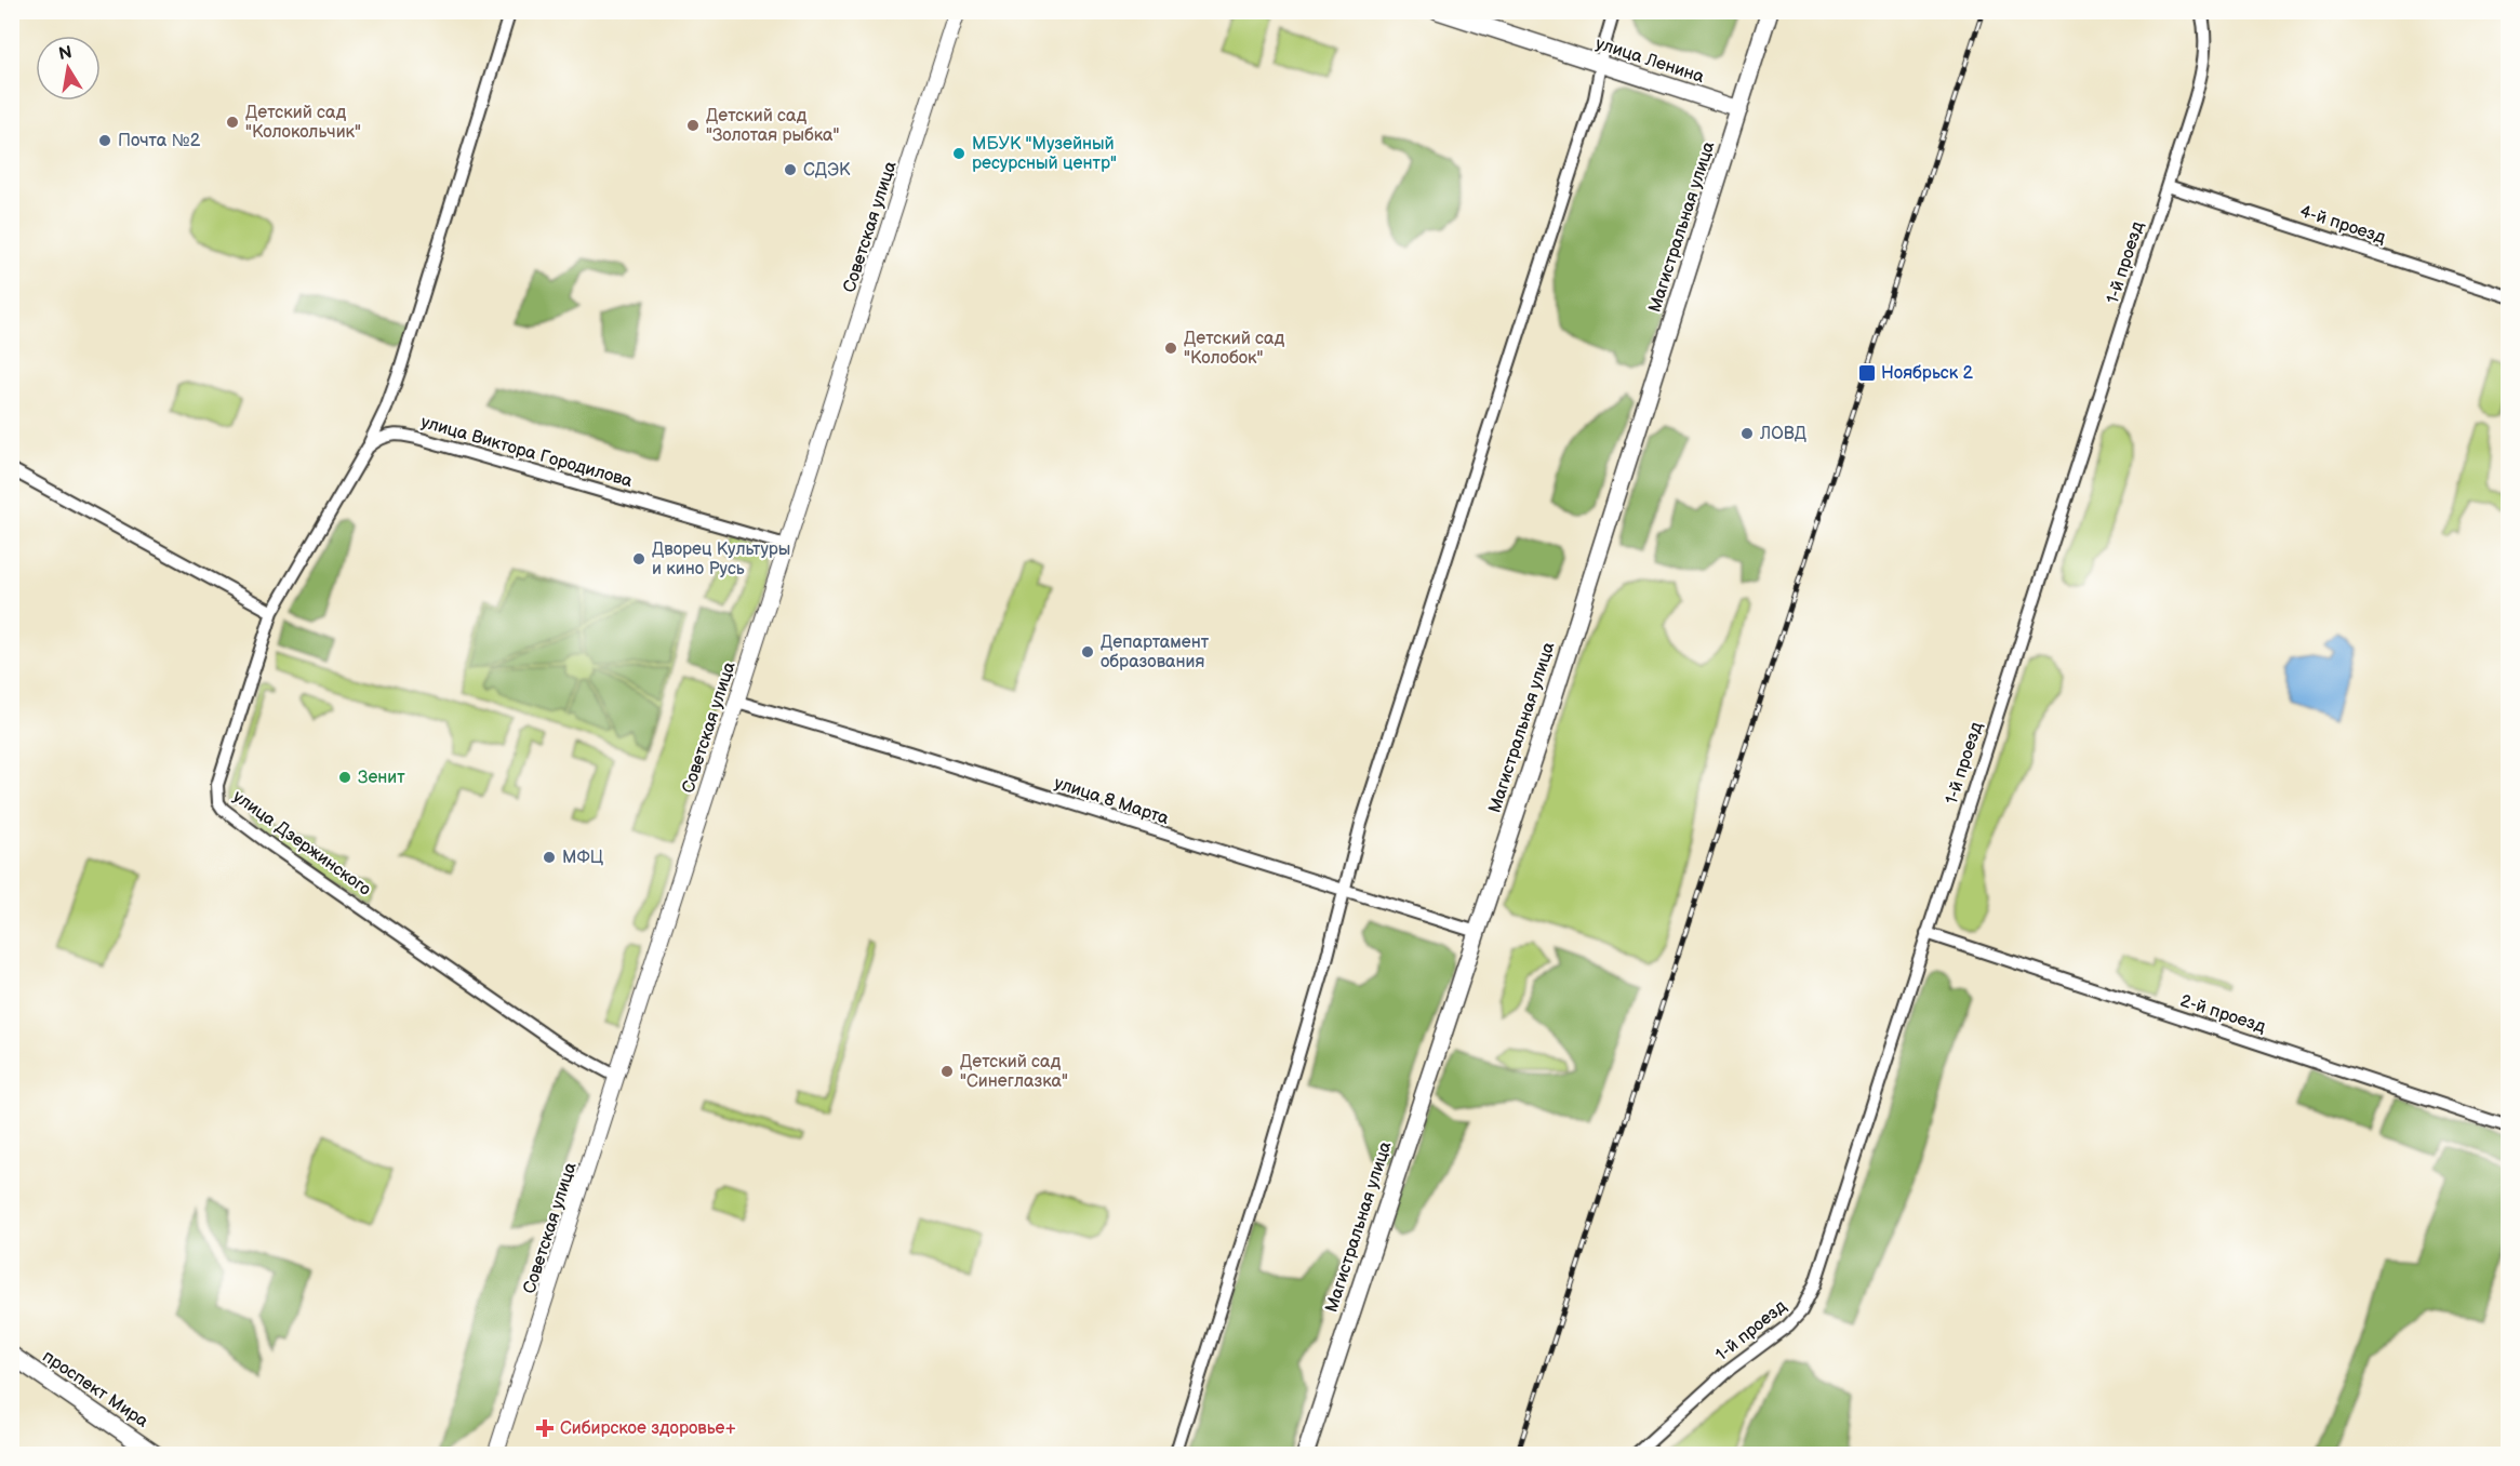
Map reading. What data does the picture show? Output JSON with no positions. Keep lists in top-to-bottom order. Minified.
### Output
{"streets":{"main road":["улица Ленина","Советская улица","Магистральная улица","проспект Мира"],"street":["4-й проезд","1-й проезд","улица Виктора Городилова","улица 8 Марта","улица Дзержинского","2-й проезд"]},"crossings":[["улица Ленина","Магистральная улица"],["4-й проезд","1-й проезд"],["Советская улица","улица Виктора Городилова"],["Советская улица","улица 8 Марта"],["Советская улица","улица Дзержинского"],["Магистральная улица","улица 8 Марта"],["1-й проезд","2-й проезд"]],"places":{"other":["Детский сад \"Колокольчик\"","Детский сад \"Золотая рыбка\"","Почта №2","МБУК \"Музейный ресурсный центр\"","СДЭК","Детский сад \"Колобок\"","ЛОВД","Дворец Культуры и кино Русь","Департамент образования","Зенит","МФЦ","Детский сад \"Синеглазка\""],"transit":["Ноябрьск 2"],"health":["Сибирское здоровье+"]},"north":"top"}
